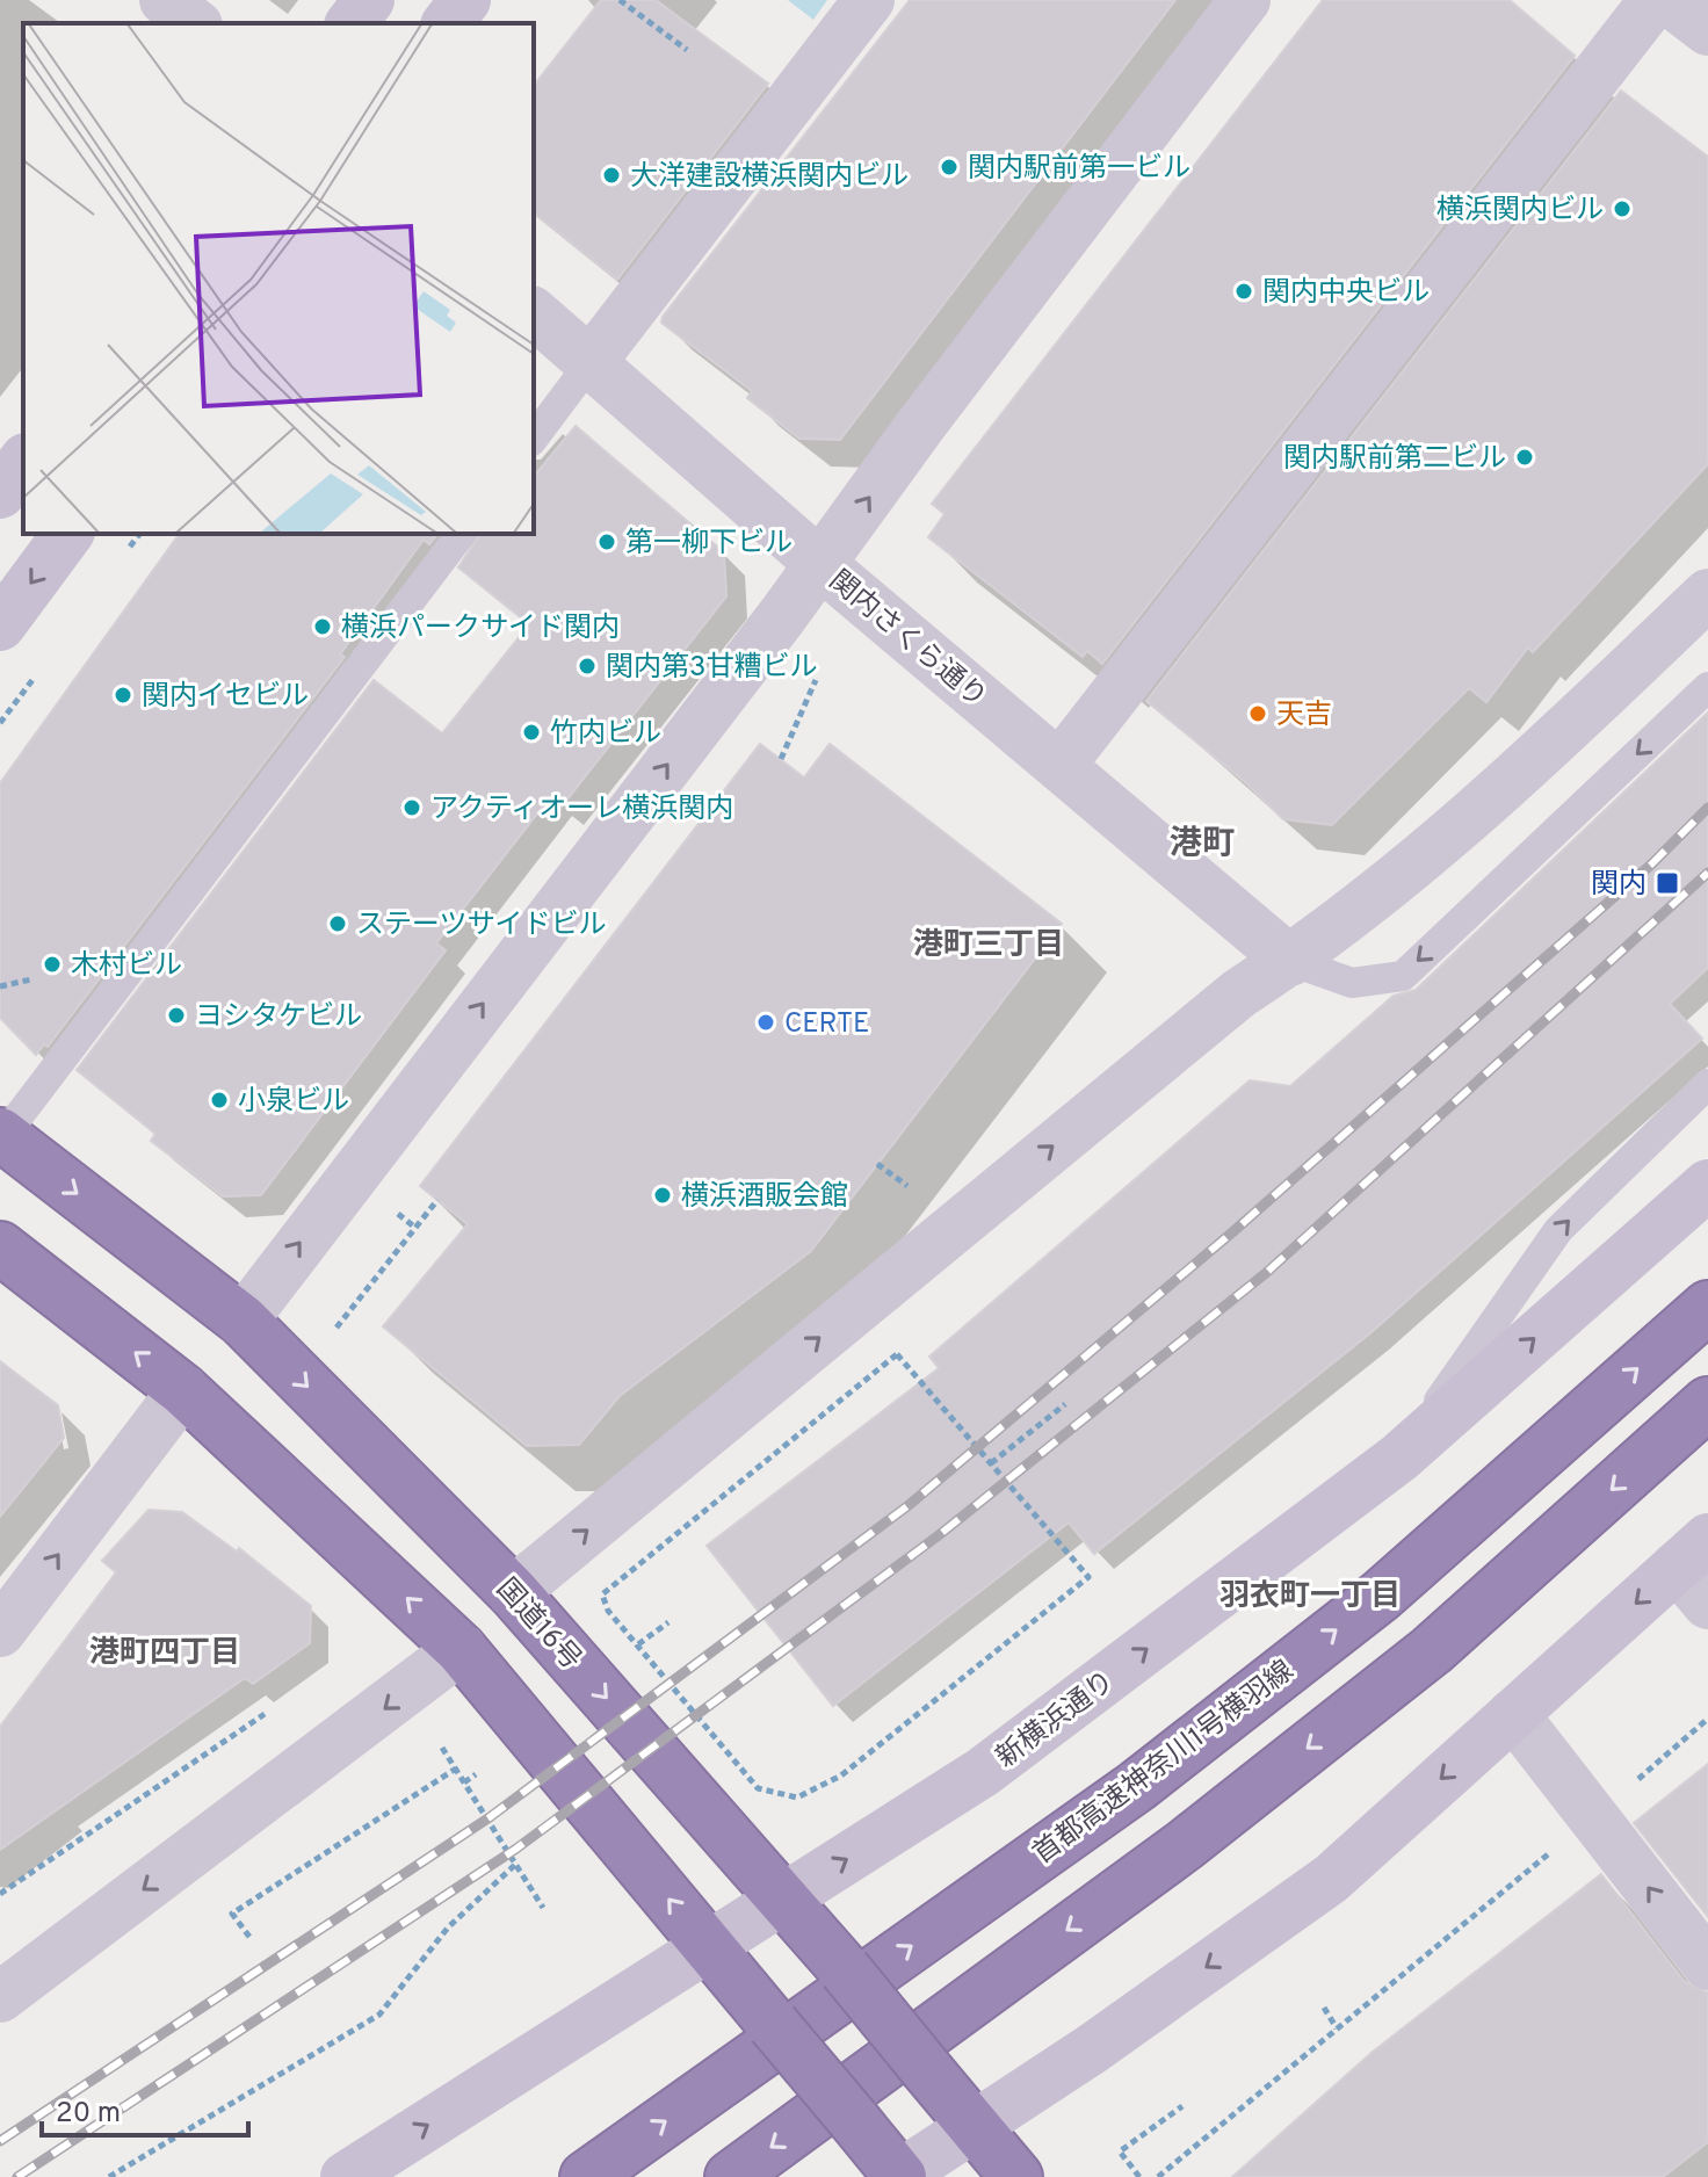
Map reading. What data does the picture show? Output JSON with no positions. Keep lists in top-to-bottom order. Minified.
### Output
{"streets":{"highway":["国道16号","首都高速神奈川1号横羽線"],"street":["関内さくら通り","新横浜通り"]},"crossings":[["国道16号","新横浜通り"]],"districts":["港町","港町三丁目","羽衣町一丁目","港町四丁目"],"places":{"other":["関内駅前第一ビル","大洋建設横浜関内ビル","横浜関内ビル","関内中央ビル","関内駅前第二ビル","第一柳下ビル","横浜パークサイド関内","関内第3甘糟ビル","関内イセビル","天吉","竹内ビル","アクティオーレ横浜関内","ステーツサイドビル","木村ビル","ヨシタケビル","CERTE","小泉ビル","横浜酒販会館"],"transit":["関内"]},"scale_bar":"20 m"}
